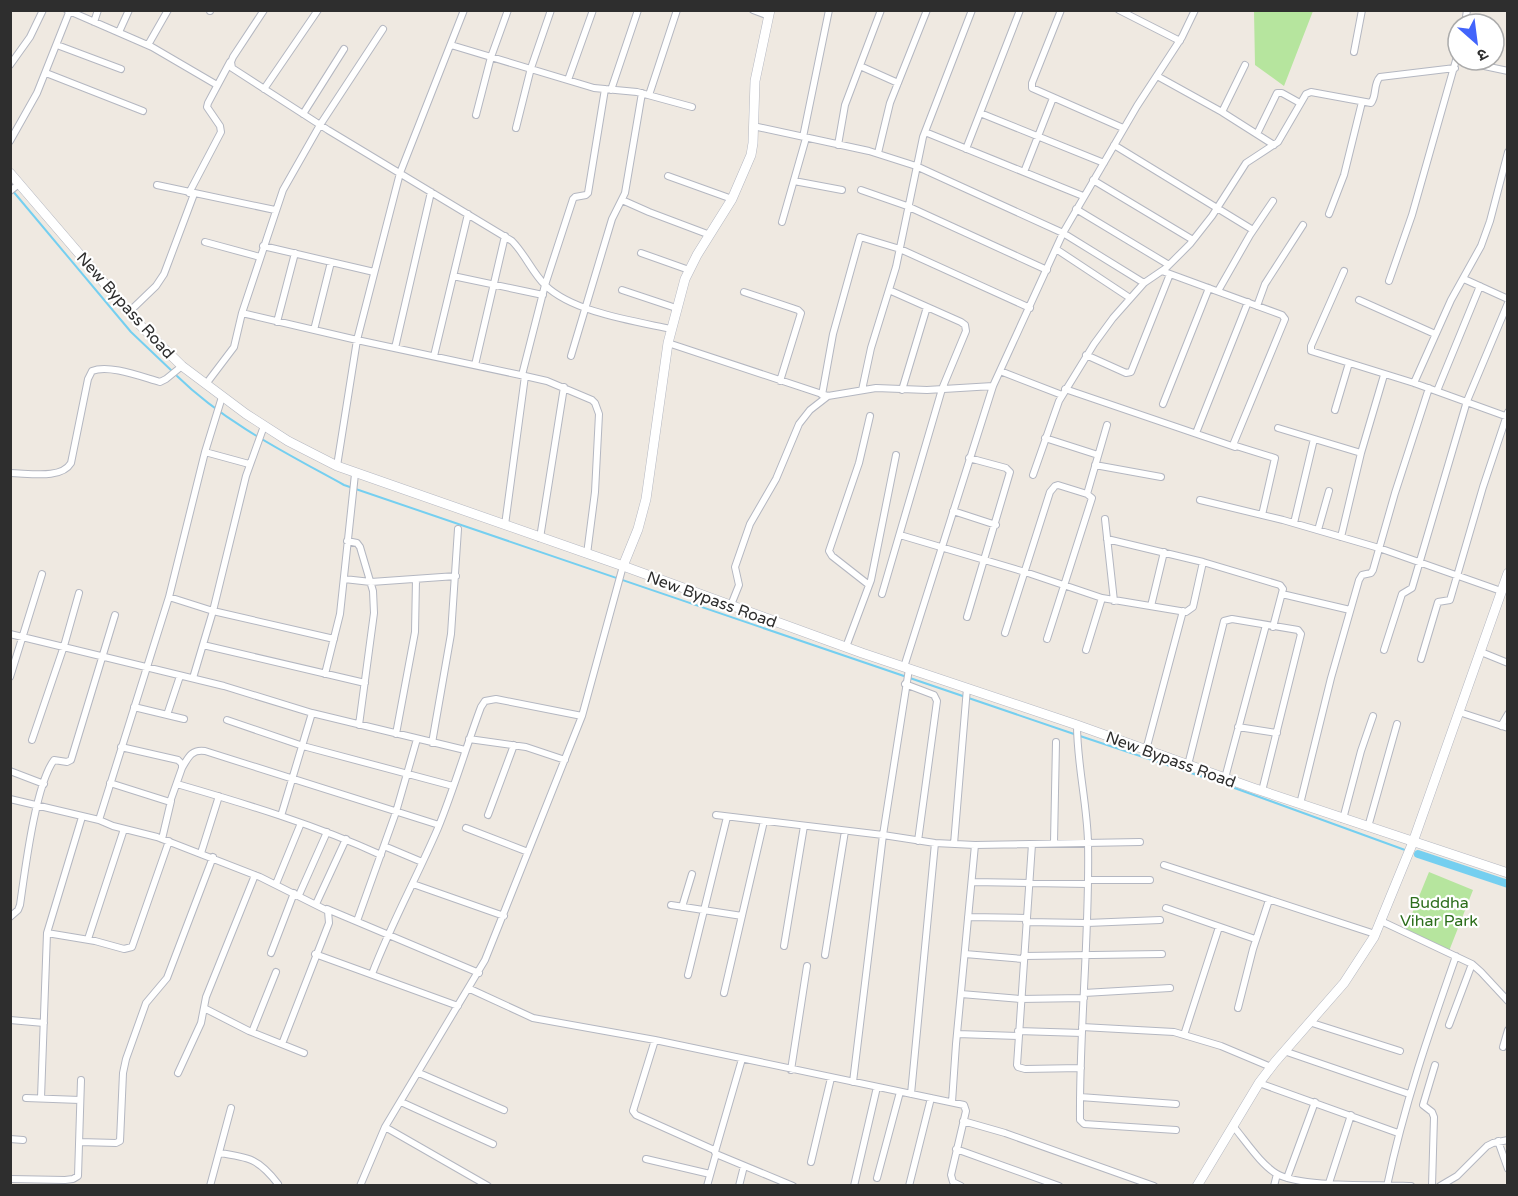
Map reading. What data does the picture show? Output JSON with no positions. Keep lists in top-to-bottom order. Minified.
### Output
{"streets":{"main road":["New Bypass Road"]},"parks":["Buddha Vihar Park"],"north":"bottom right"}
